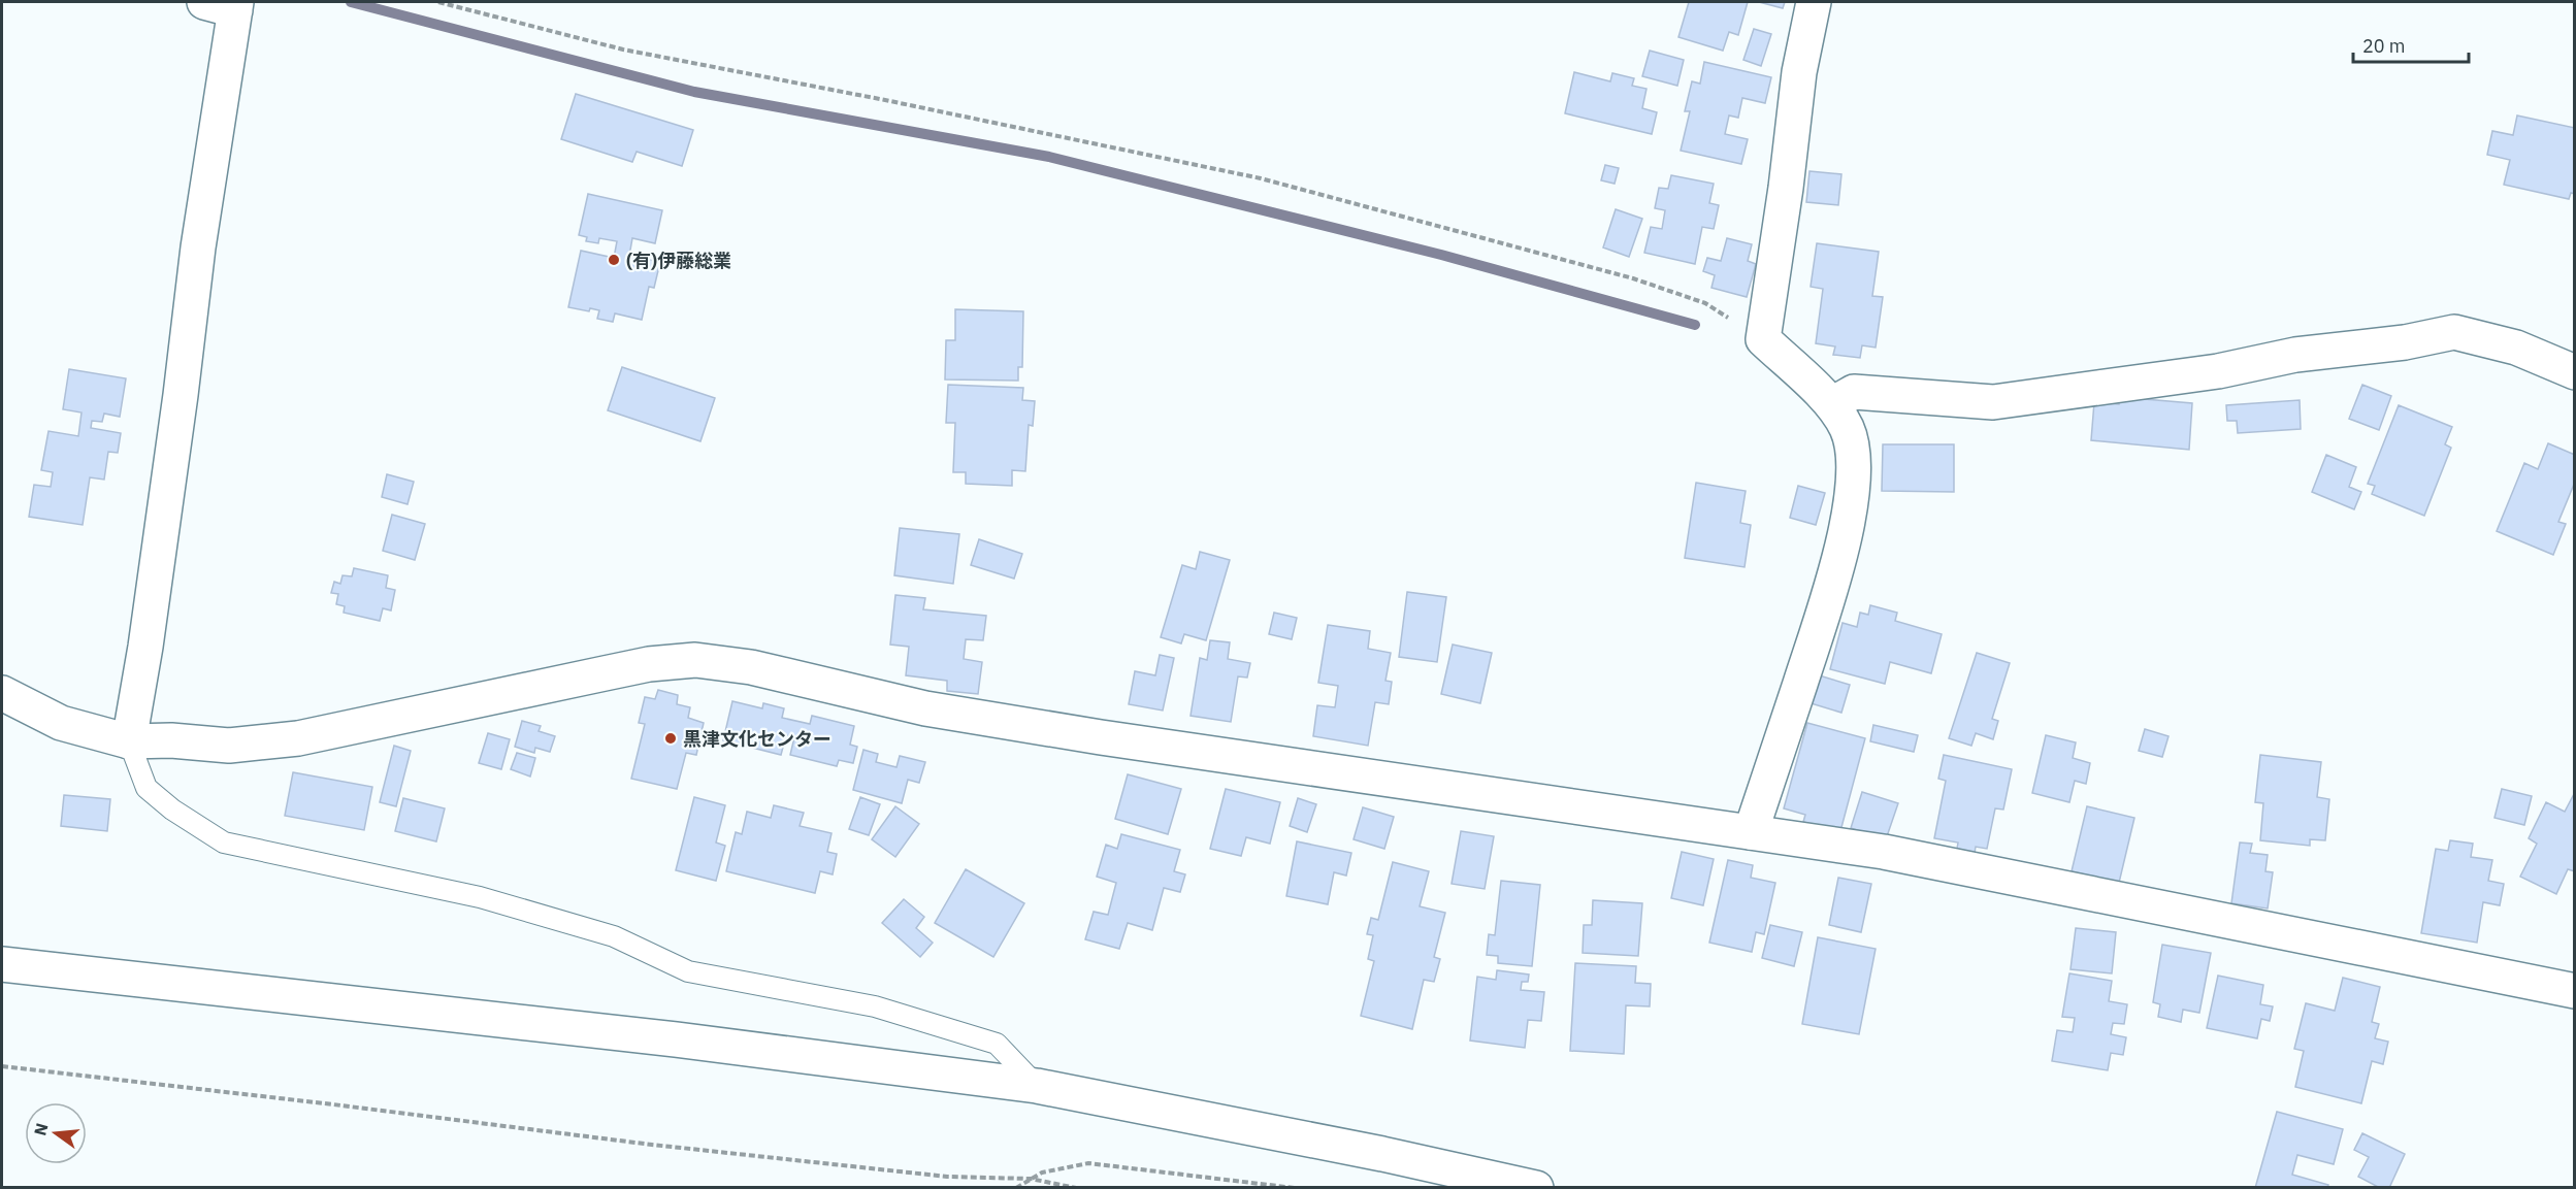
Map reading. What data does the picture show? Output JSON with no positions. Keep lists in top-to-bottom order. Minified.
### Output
{"places":["(有)伊藤総業","黒津文化センター"],"scale_bar":"20 m","north":"left"}
